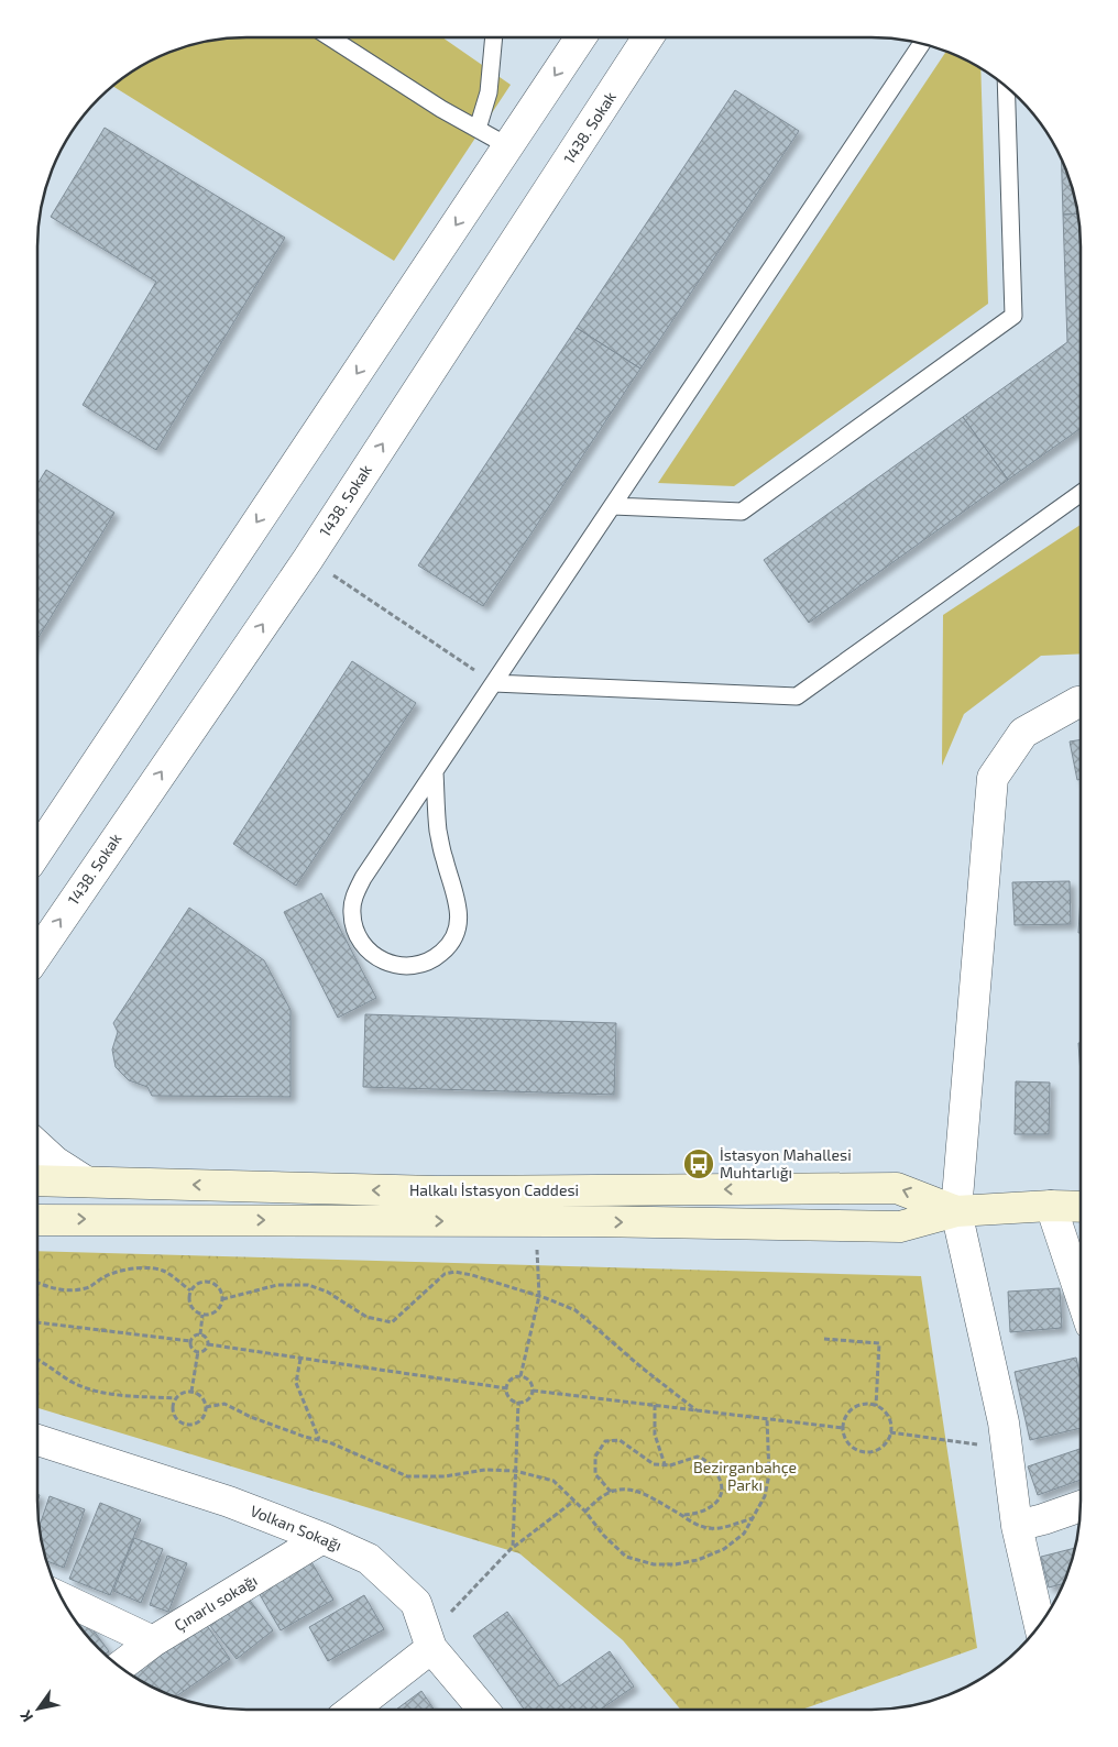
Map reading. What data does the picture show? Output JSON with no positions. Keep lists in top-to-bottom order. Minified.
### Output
{"streets":{"main road":["Halkalı İstasyon Caddesi"],"street":["1438. Sokak","Volkan Sokağı","Çınarlı sokağı"]},"crossings":[["Volkan Sokağı","Çınarlı sokağı"]],"parks":["Bezirganbahçe Parkı"],"places":{"bus stop":["İstasyon Mahallesi Muhtarlığı"]},"north":"bottom left"}
